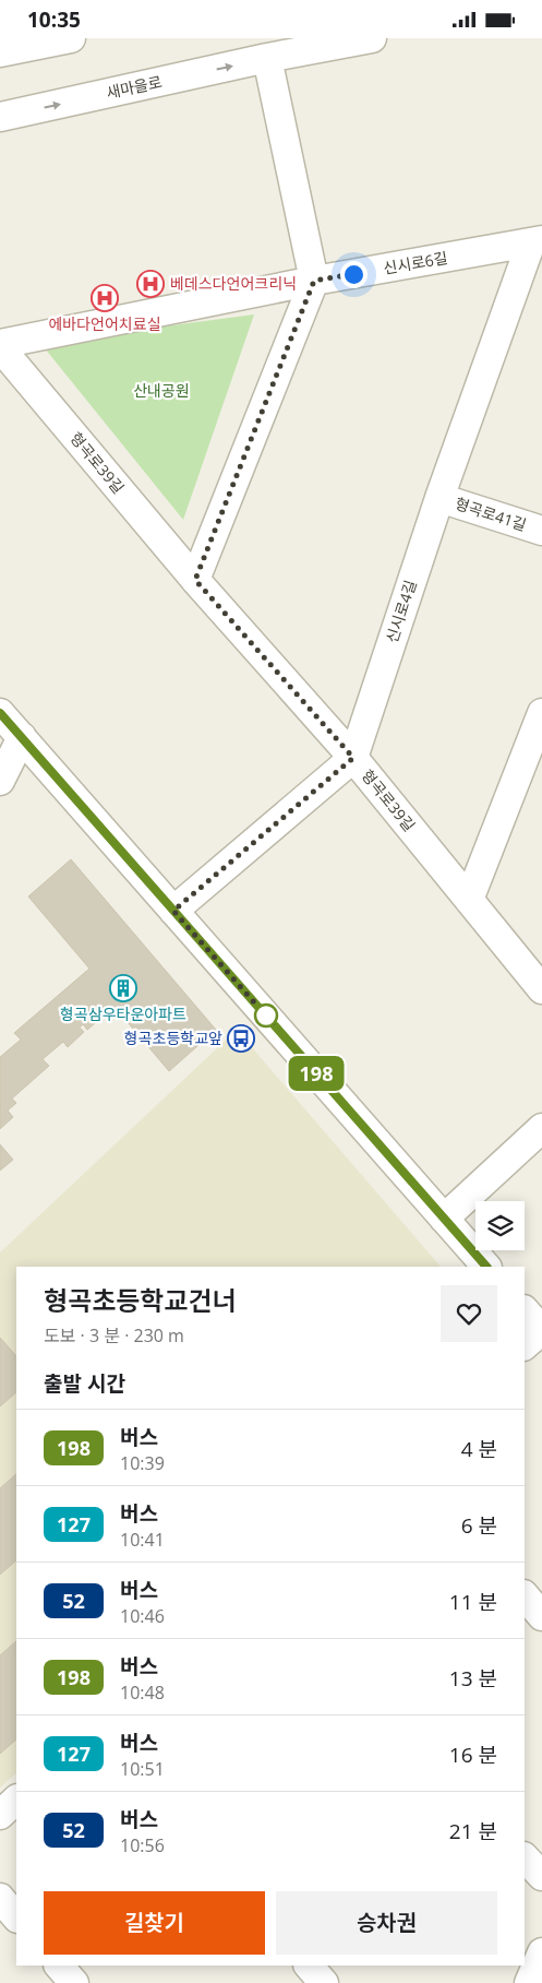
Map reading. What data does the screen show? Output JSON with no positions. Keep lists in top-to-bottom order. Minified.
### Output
{"streets":{"street":["새마을로","신시로6길","형곡로39길","형곡로41길","신시로4길"]},"crossings":[["신시로6길","형곡로39길"],["신시로6길","신시로4길"],["형곡로39길","신시로4길"],["형곡로41길","신시로4길"]],"one_way":["새마을로"],"parks":["산내공원"],"places":{"hospital":["베데스다언어크리닉","에바다언어치료실"],"building":["형곡삼우타운아파트"],"bus stop":["형곡초등학교앞"]},"lines":["bus line 198"],"page":{"status":"10:35","on_map":"198","heading":[["형곡초등학교건너","도보 · 3 분 · 230 m"],"출발 시간"],"list":[{"mark":"198","name":"버스","note":"10:39","value":"4 분"},{"mark":"127","name":"버스","note":"10:41","value":"6 분"},{"mark":"52","name":"버스","note":"10:46","value":"11 분"},{"mark":"198","name":"버스","note":"10:48","value":"13 분"},{"mark":"127","name":"버스","note":"10:51","value":"16 분"},{"mark":"52","name":"버스","note":"10:56","value":"21 분"}],"buttons":["길찾기","승차권"]}}
